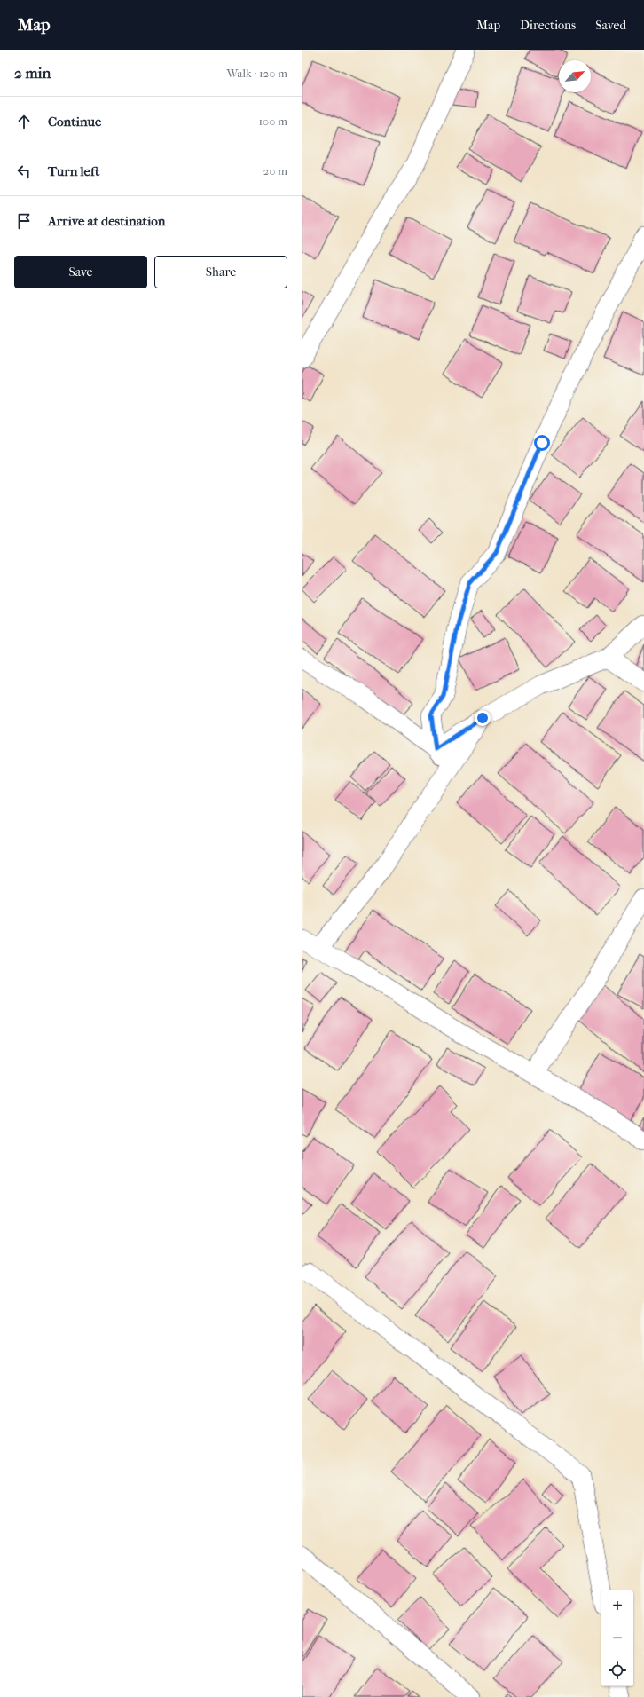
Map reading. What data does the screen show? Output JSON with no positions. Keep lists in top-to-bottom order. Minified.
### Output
{"north":"top right","page":{"header":"Map","nav":["Map","Directions","Saved"],"heading":["2 min","Walk · 120 m"],"list":[["Continue","100 m"],["Turn left","20 m"],"Arrive at destination"],"buttons":["Save","Share"],"map_buttons":["+","−"]}}
